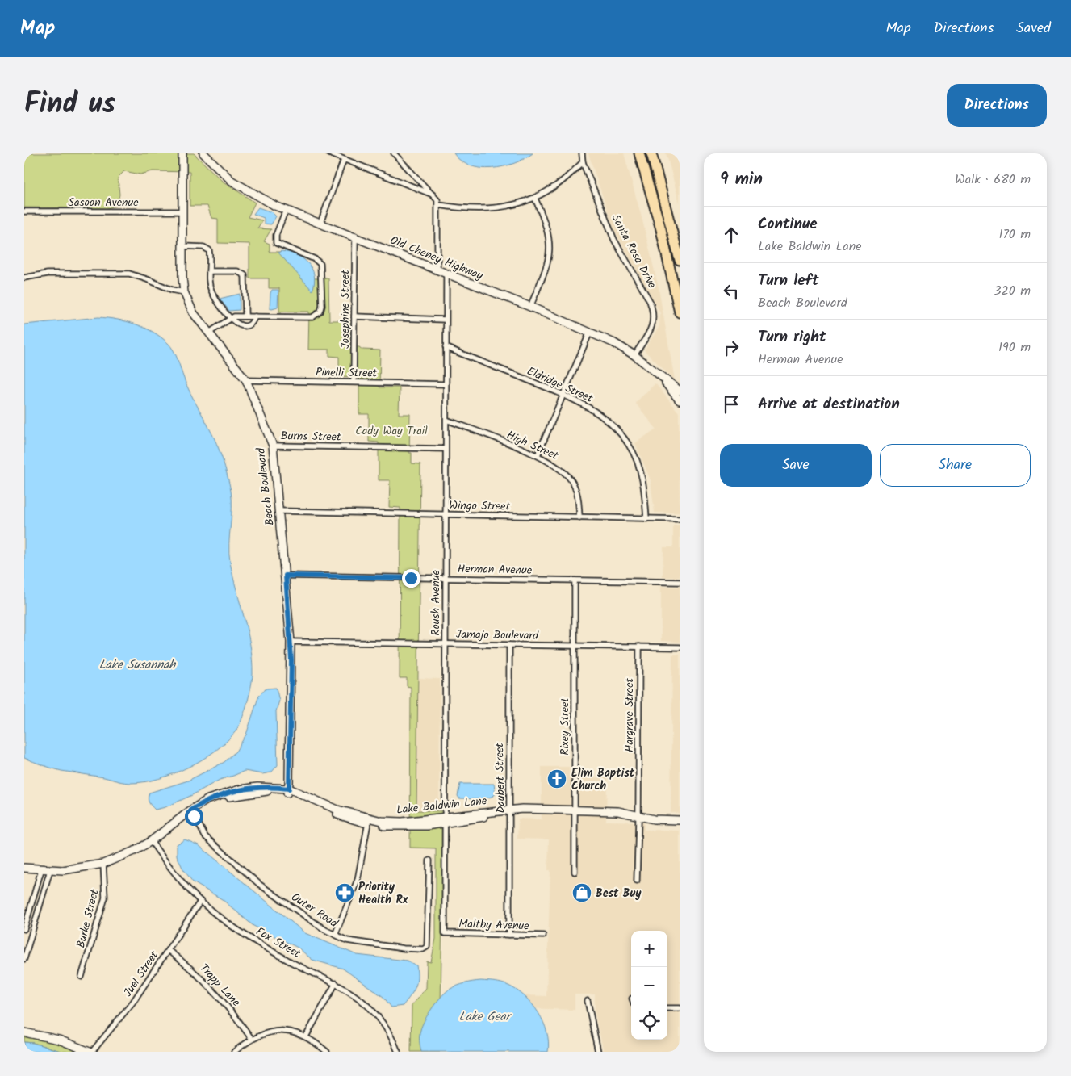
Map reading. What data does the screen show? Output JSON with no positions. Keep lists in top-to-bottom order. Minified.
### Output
{"streets":{"street":["Sasoon Avenue","Santa Rosa Drive","Old Cheney Highway","Josephine Street","Pinelli Street","Eldridge Street","Burns Street","High Street","Beach Boulevard","Wingo Street","Herman Avenue","Roush Avenue","Jamajo Boulevard","Hargrave Street","Rixey Street","Daubert Street","Lake Baldwin Lane","Outer Road","Burke Street","Maltby Avenue","Fox Street","Juel Street","Trapp Lane"]},"crossings":[["Sasoon Avenue","Beach Boulevard"],["Santa Rosa Drive","Old Cheney Highway"],["Old Cheney Highway","Josephine Street"],["Old Cheney Highway","Roush Avenue"],["Josephine Street","Pinelli Street"],["Pinelli Street","Beach Boulevard"],["Pinelli Street","Roush Avenue"],["Eldridge Street","Wingo Street"],["Eldridge Street","Roush Avenue"],["Burns Street","Beach Boulevard"],["Burns Street","Roush Avenue"],["High Street","Wingo Street"],["High Street","Roush Avenue"],["Beach Boulevard","Wingo Street"],["Beach Boulevard","Herman Avenue"],["Beach Boulevard","Jamajo Boulevard"],["Beach Boulevard","Lake Baldwin Lane"],["Wingo Street","Roush Avenue"],["Herman Avenue","Roush Avenue"],["Herman Avenue","Rixey Street"],["Roush Avenue","Jamajo Boulevard"],["Roush Avenue","Lake Baldwin Lane"],["Roush Avenue","Maltby Avenue"],["Jamajo Boulevard","Hargrave Street"],["Jamajo Boulevard","Rixey Street"],["Jamajo Boulevard","Daubert Street"],["Hargrave Street","Lake Baldwin Lane"],["Rixey Street","Lake Baldwin Lane"],["Daubert Street","Lake Baldwin Lane"],["Daubert Street","Maltby Avenue"],["Lake Baldwin Lane","Outer Road"],["Lake Baldwin Lane","Burke Street"],["Lake Baldwin Lane","Fox Street"],["Fox Street","Juel Street"],["Juel Street","Trapp Lane"]],"water":["Lake Susannah","Lake Gear"],"parks":["Cady Way Trail"],"places":{"church":["Elim Baptist Church"],"pharmacy":["Priority Health Rx"],"shop":["Best Buy"]},"page":{"header":"Map","nav":["Map","Directions","Saved"],"title":"Find us","buttons":["Directions",["Save","Share"]],"heading":["9 min","Walk · 680 m"],"list":[["Continue","Lake Baldwin Lane","170 m"],["Turn left","Beach Boulevard","320 m"],["Turn right","Herman Avenue","190 m"],"Arrive at destination"],"map_buttons":["+","−"]}}
